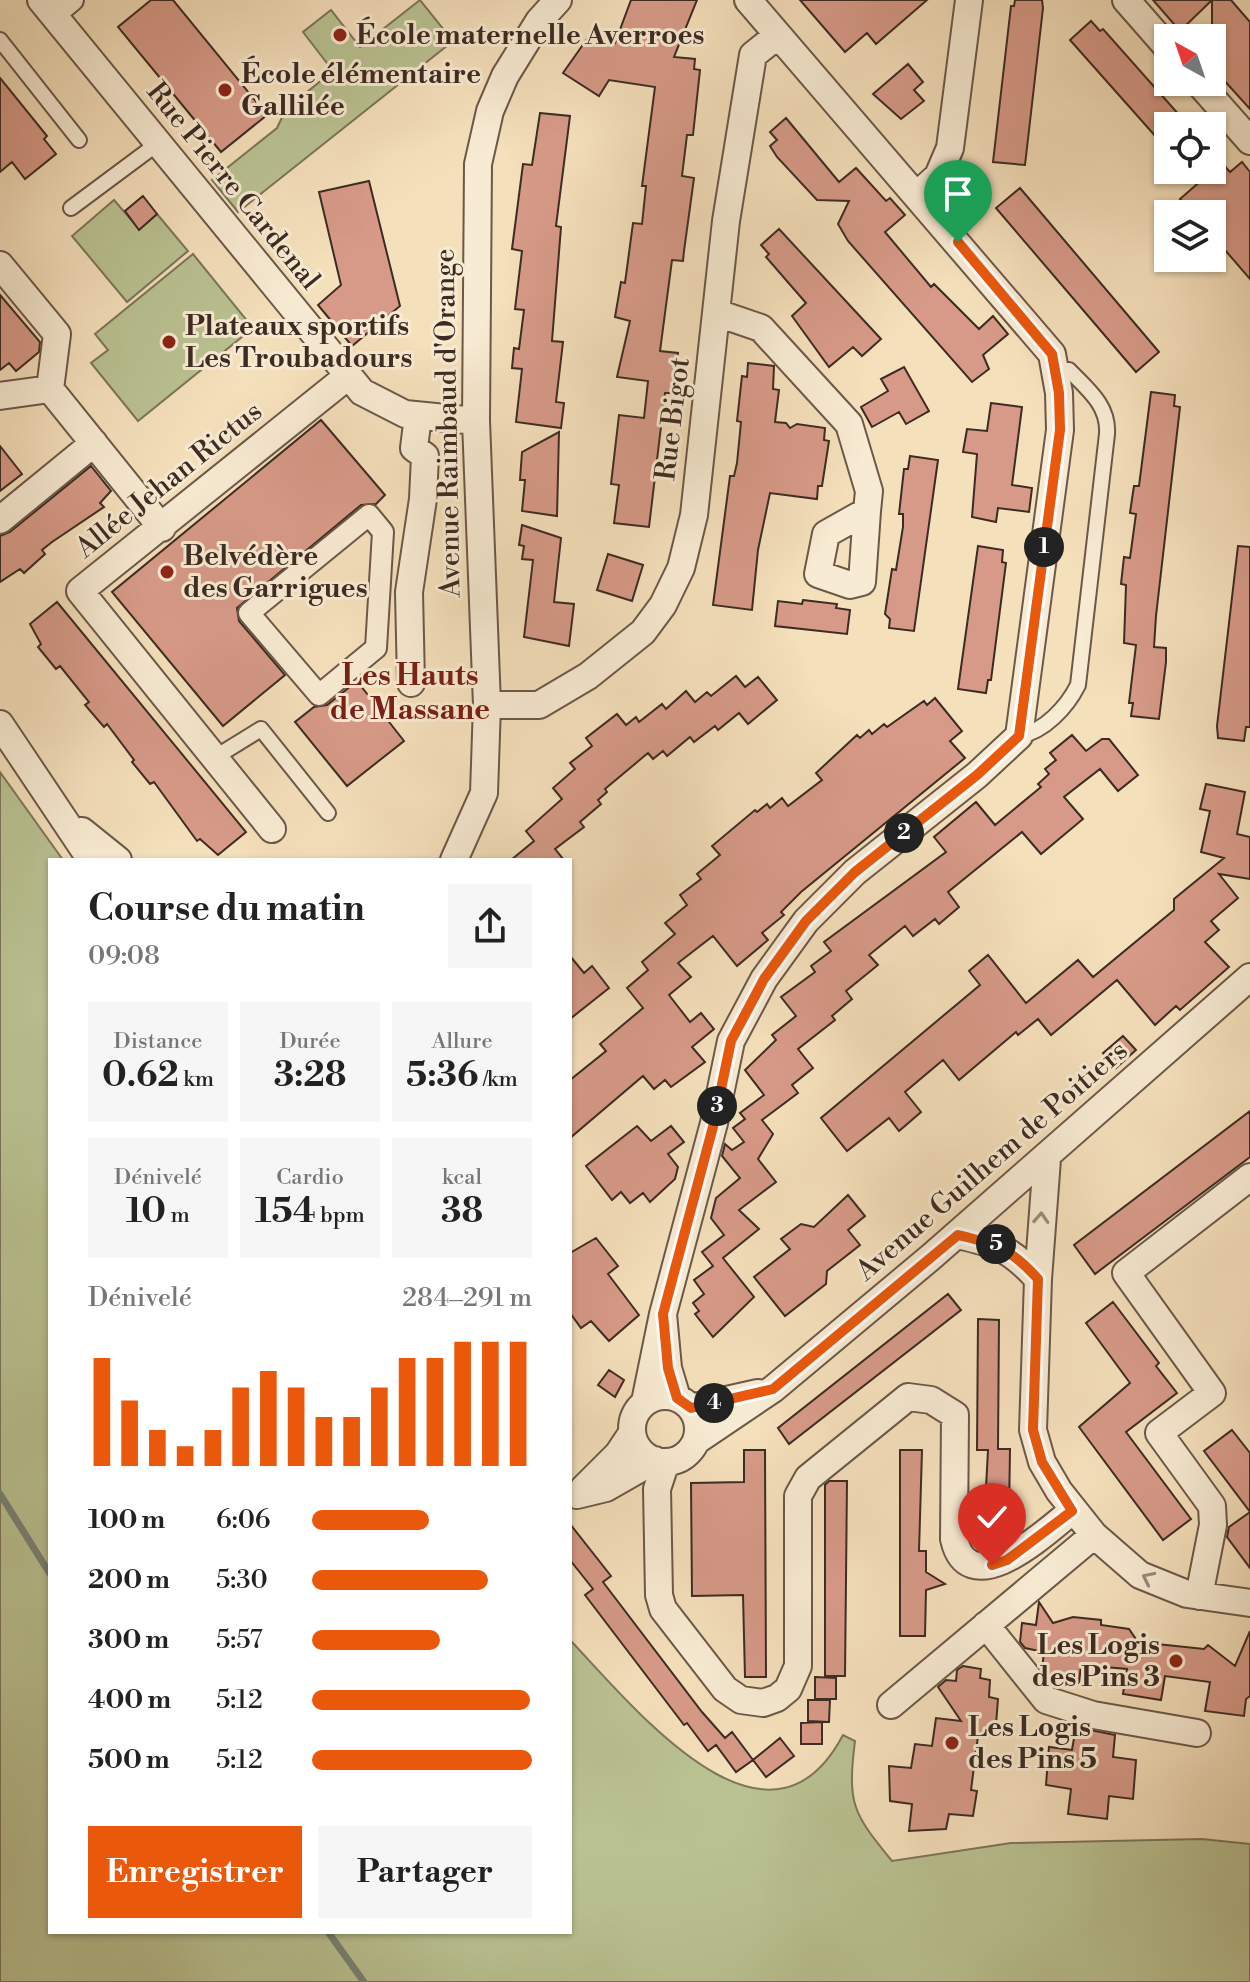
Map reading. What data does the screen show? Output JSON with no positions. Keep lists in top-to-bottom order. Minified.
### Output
{"streets":{"street":["Rue Pierre Cardenal","Rue Bigot","Avenue Raimbaud d'Orange","Allée Jehan Rictus","Avenue Guilhem de Poitiers"]},"crossings":[["Rue Pierre Cardenal","Avenue Raimbaud d'Orange"],["Rue Pierre Cardenal","Allée Jehan Rictus"],["Rue Bigot","Avenue Raimbaud d'Orange"]],"districts":["Les Hauts de Massane"],"places":["École maternelle Averroes","École élémentaire Gallilée","Plateaux sportifs Les Troubadours","Belvédère des Garrigues","Les Logis des Pins 3","Les Logis des Pins 5"],"north":"top left","page":{"pins":["1","2","3","5","4"],"heading":["Course du matin","09:08"],"stats":[["Distance","0.62 km"],["Durée","3:28"],["Allure","5:36 /km"],["Dénivelé","10 m"],["Cardio","154 bpm"],["kcal","38"]],"chart":["Dénivelé","284–291 m"],"list":[{"name":"100 m","note":"6:06"},{"name":"200 m","note":"5:30"},{"name":"300 m","note":"5:57"},{"name":"400 m","note":"5:12"},{"name":"500 m","note":"5:12"}],"buttons":["Enregistrer","Partager"]}}
